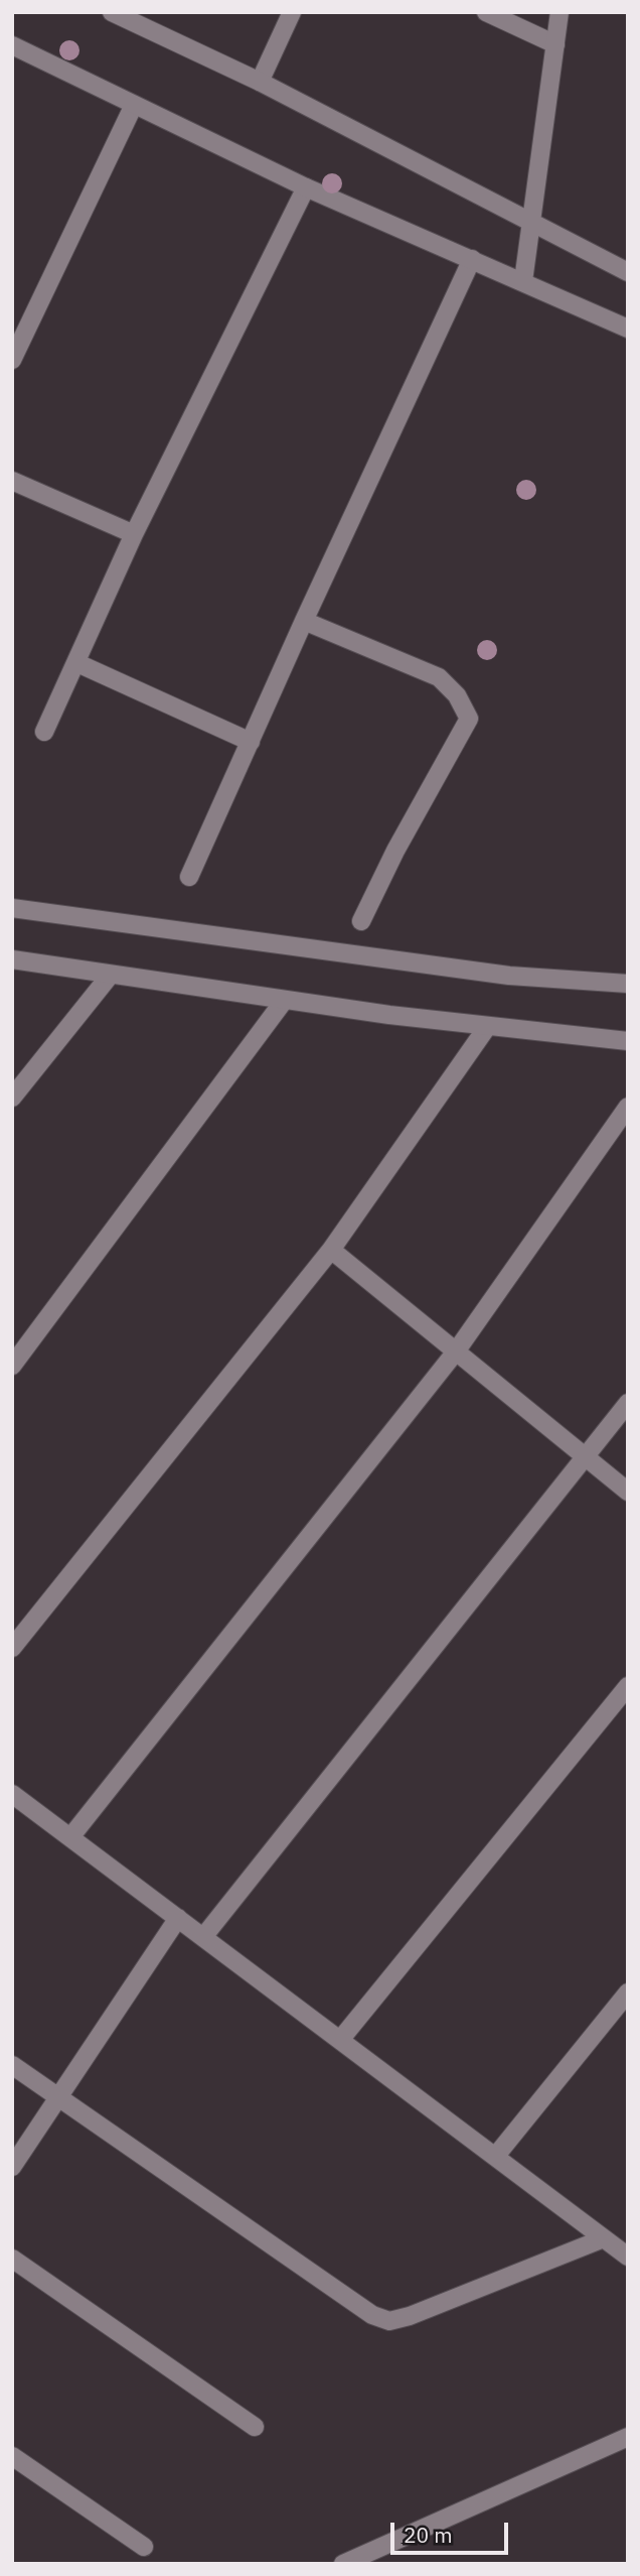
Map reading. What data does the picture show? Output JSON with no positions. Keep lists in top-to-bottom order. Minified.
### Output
{"scale_bar":"20 m"}
